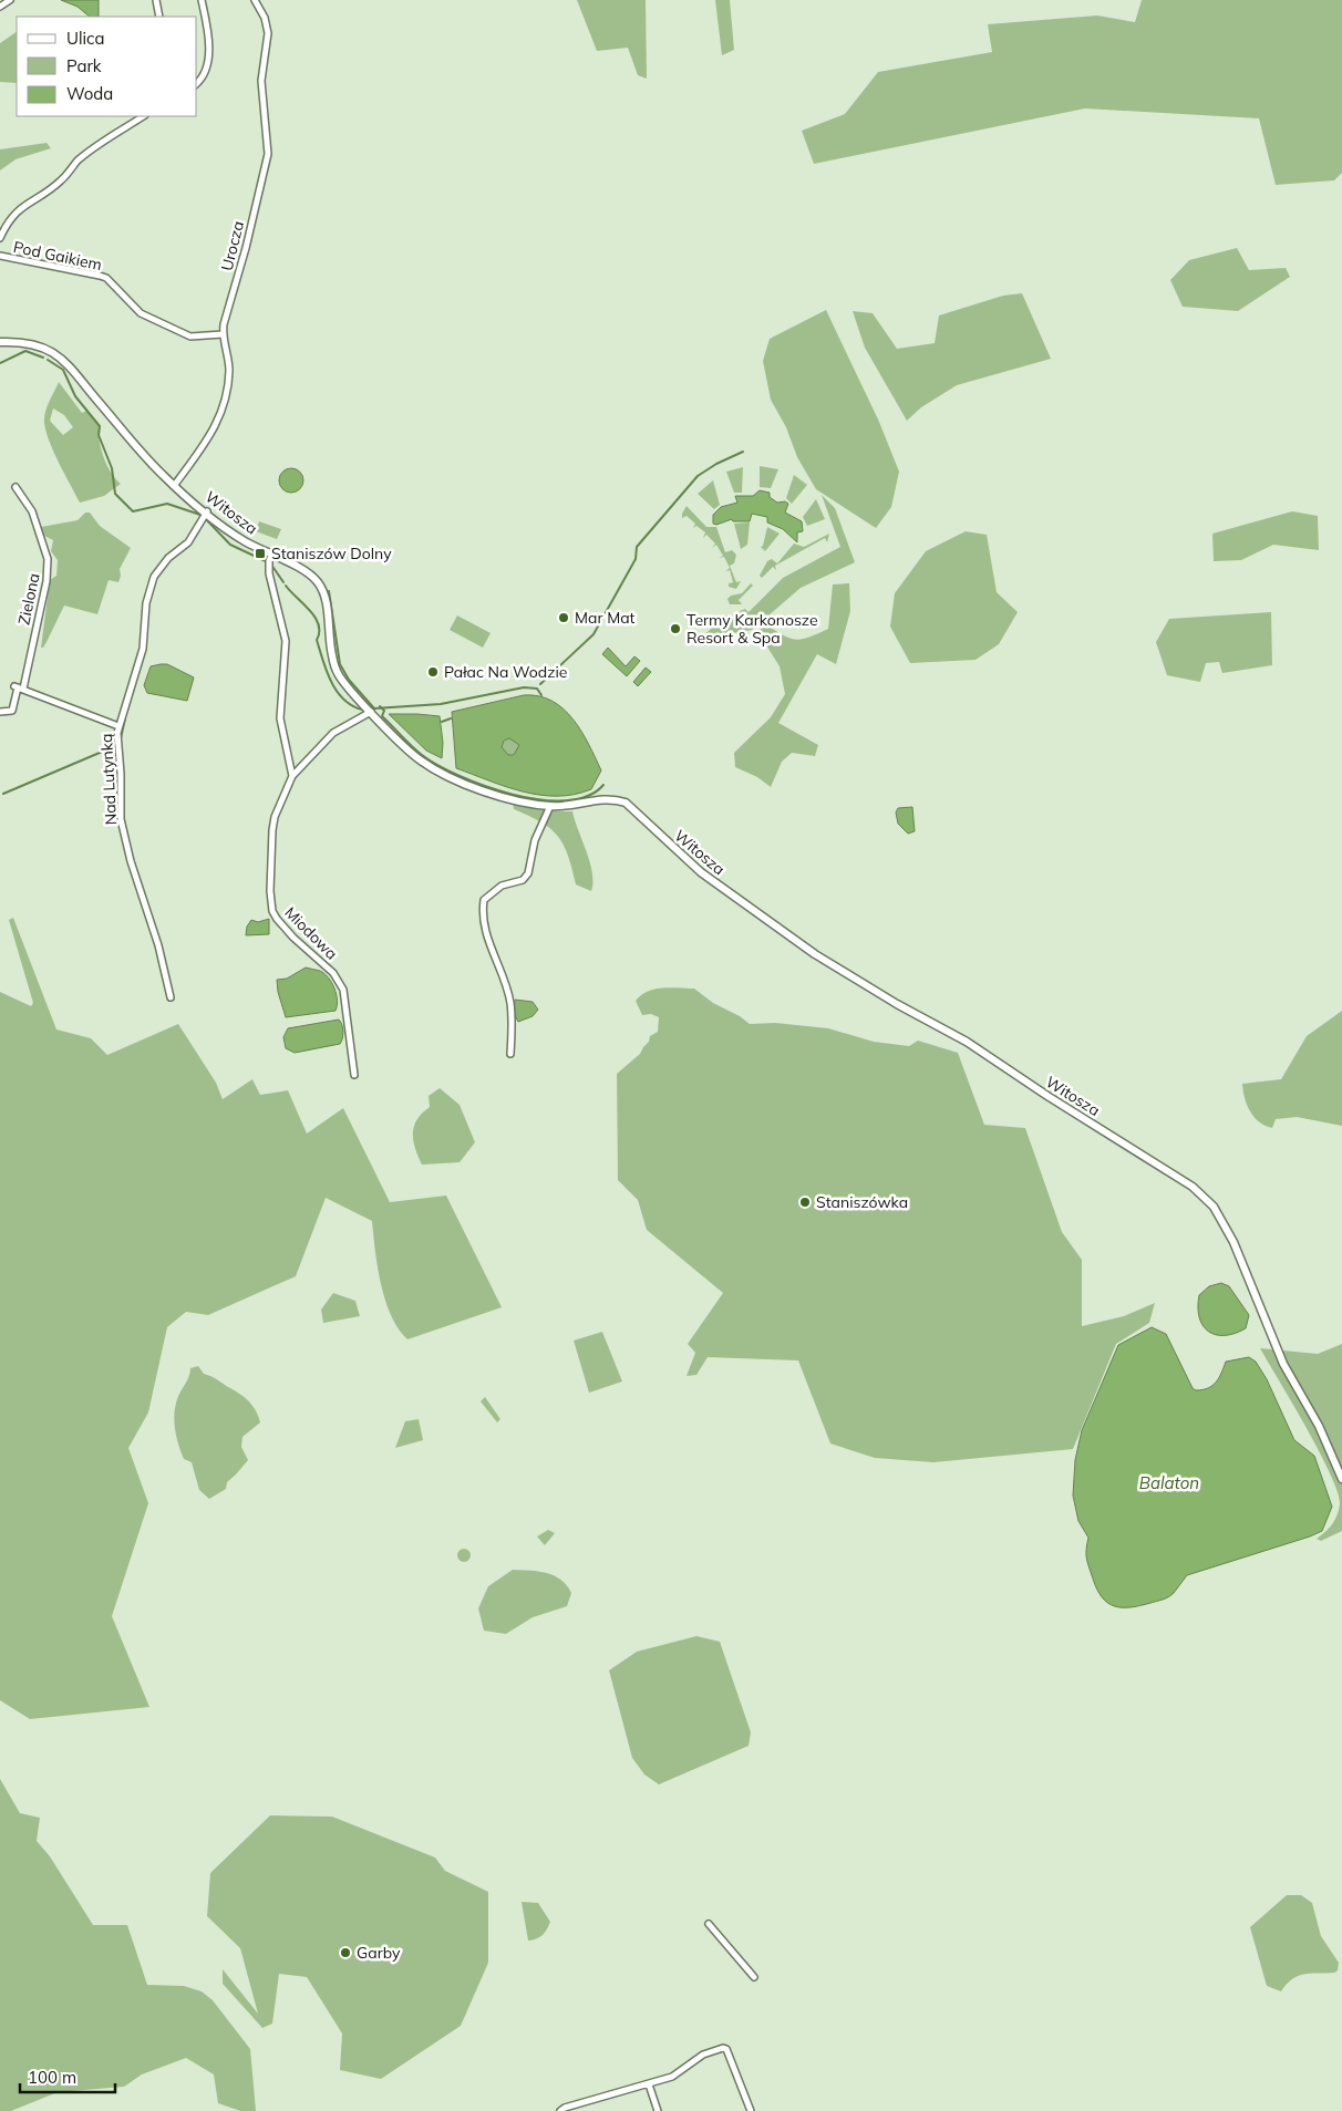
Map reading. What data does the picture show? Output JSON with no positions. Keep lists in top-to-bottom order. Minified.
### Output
{"streets":{"street":["Urocza","Pod Gaikiem","Witosza","Zielona","Nad Lutynką","Miodowa"]},"crossings":[["Urocza","Pod Gaikiem"],["Urocza","Witosza"],["Witosza","Nad Lutynką"],["Witosza","Miodowa"]],"water":["Balaton"],"places":{"transit":["Staniszów Dolny"],"other":["Mar Mat","Termy Karkonosze Resort & Spa","Pałac Na Wodzie","Staniszówka","Garby"]},"legend":["Ulica","Park","Woda"],"scale_bar":"100 m"}
